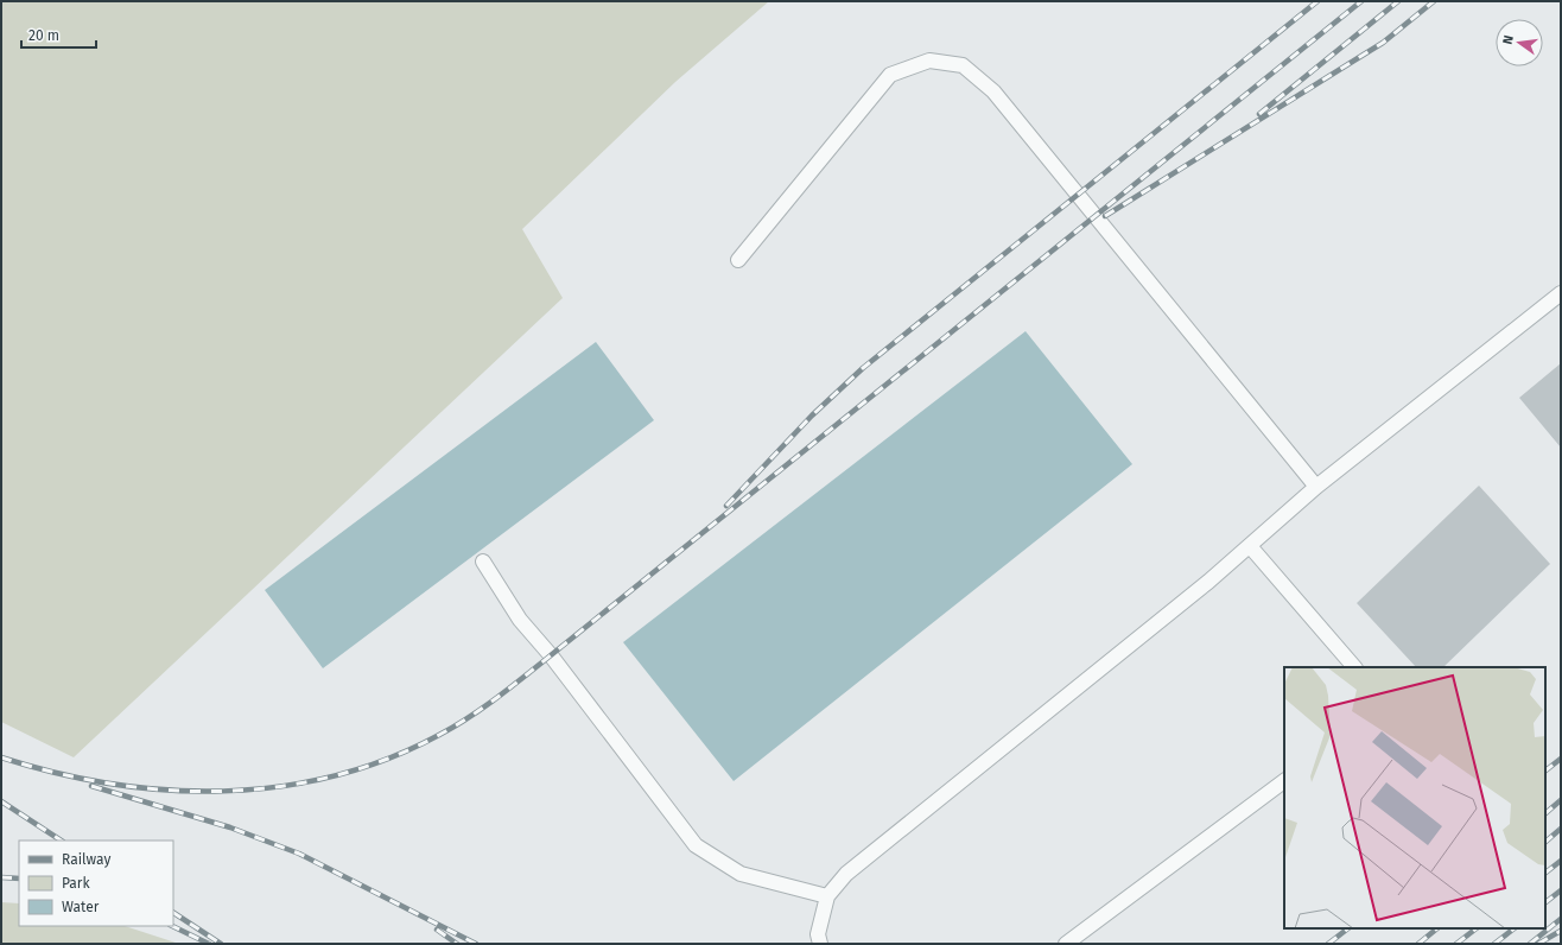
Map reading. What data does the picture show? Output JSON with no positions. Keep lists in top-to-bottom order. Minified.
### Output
{"legend":["Railway","Park","Water"],"scale_bar":"20 m","north":"left"}
